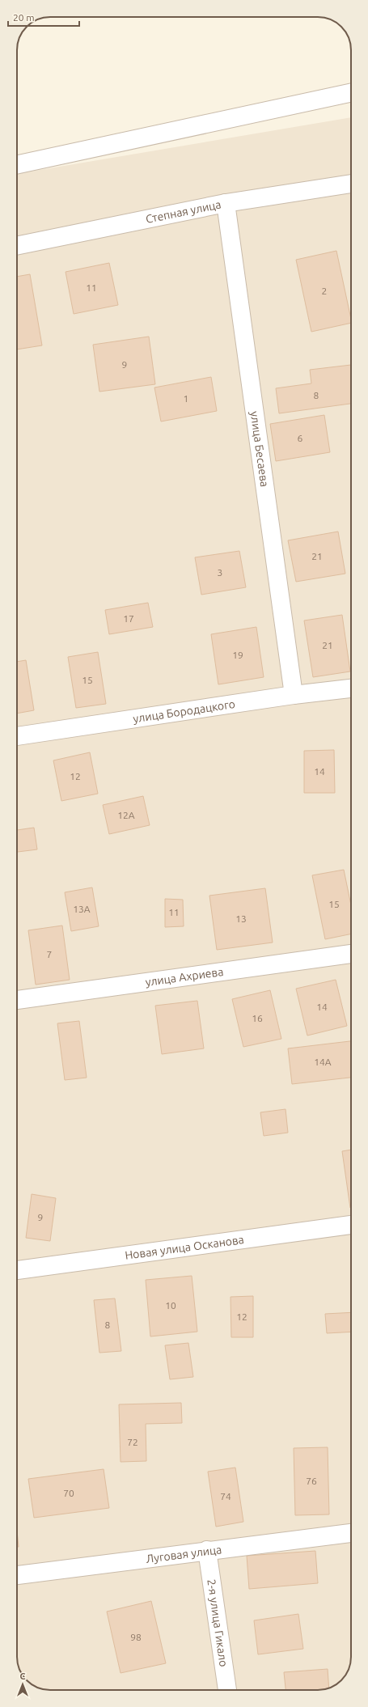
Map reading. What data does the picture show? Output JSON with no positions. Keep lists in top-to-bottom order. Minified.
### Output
{"streets":{"street":["Степная улица","улица Бесаева","улица Бородацкого","улица Ахриева","Новая улица Осканова","Луговая улица","2-я улица Гикало"]},"crossings":[["Степная улица","улица Бесаева"],["улица Бесаева","улица Бородацкого"],["Луговая улица","2-я улица Гикало"]],"house_numbers":["11","2","9","8","1","6","21","3","17","21","19","15","14","12","12А","15","13А","11","13","7","14","16","14А","9","10","12","8","72","76","70","74","98"],"scale_bar":"20 m","north":"top"}
